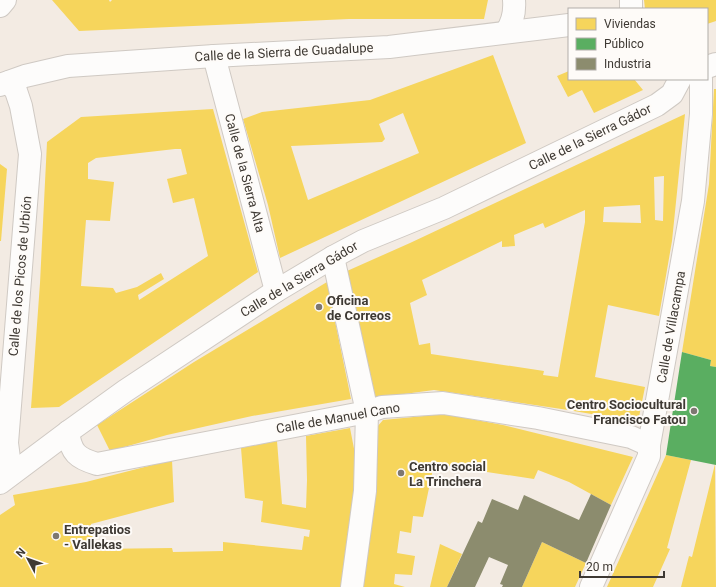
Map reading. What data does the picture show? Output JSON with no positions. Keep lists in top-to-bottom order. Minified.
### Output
{"streets":{"street":["Calle de la Sierra de Guadalupe","Calle de la Sierra Gádor","Calle de la Sierra Alta","Calle de los Picos de Urbión","Calle de Villacampa","Calle de Manuel Cano"]},"crossings":[["Calle de la Sierra de Guadalupe","Calle de la Sierra Alta"],["Calle de la Sierra de Guadalupe","Calle de los Picos de Urbión"],["Calle de la Sierra Gádor","Calle de la Sierra Alta"],["Calle de la Sierra Gádor","Calle de los Picos de Urbión"],["Calle de la Sierra Gádor","Calle de Manuel Cano"],["Calle de Villacampa","Calle de Manuel Cano"]],"places":["Oficina de Correos","Centro Sociocultural Francisco Fatou","Centro social La Trinchera","Entrepatios - Vallekas"],"legend":["Viviendas","Público","Industria"],"scale_bar":"20 m","north":"top left"}
